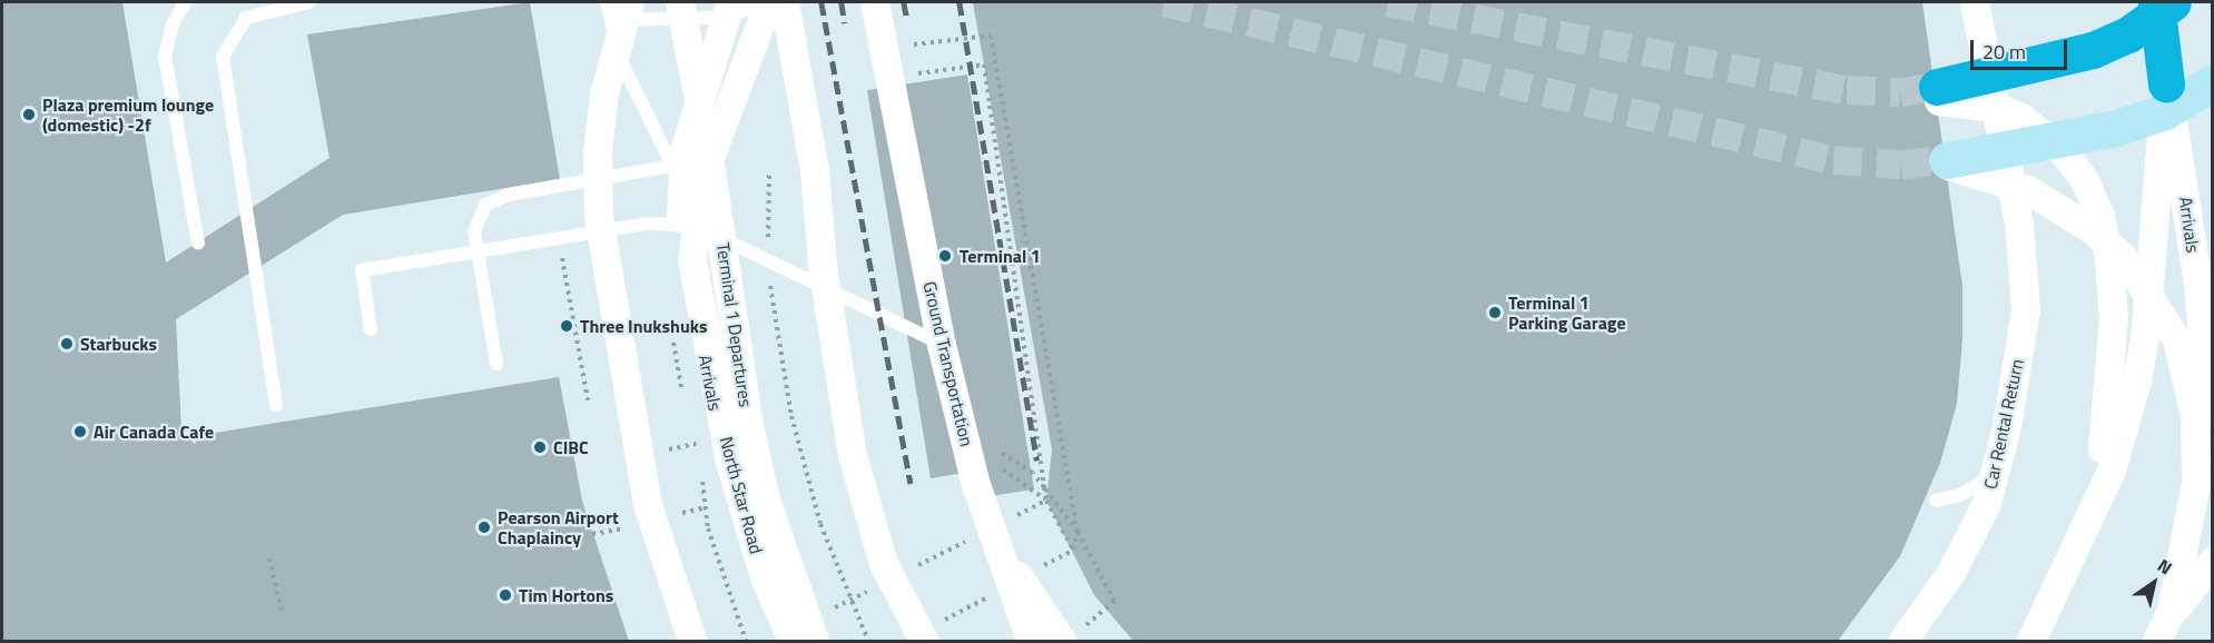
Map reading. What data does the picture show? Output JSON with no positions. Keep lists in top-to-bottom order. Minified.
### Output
{"streets":{"street":["Arrivals","Terminal 1 Departures","Ground Transportation","Car Rental Return","North Star Road"]},"places":["Plaza premium lounge (domestic) -2f","Terminal 1","Terminal 1 Parking Garage","Three Inukshuks","Starbucks","Air Canada Cafe","CIBC","Pearson Airport Chaplaincy","Tim Hortons"],"scale_bar":"20 m","north":"top right"}
